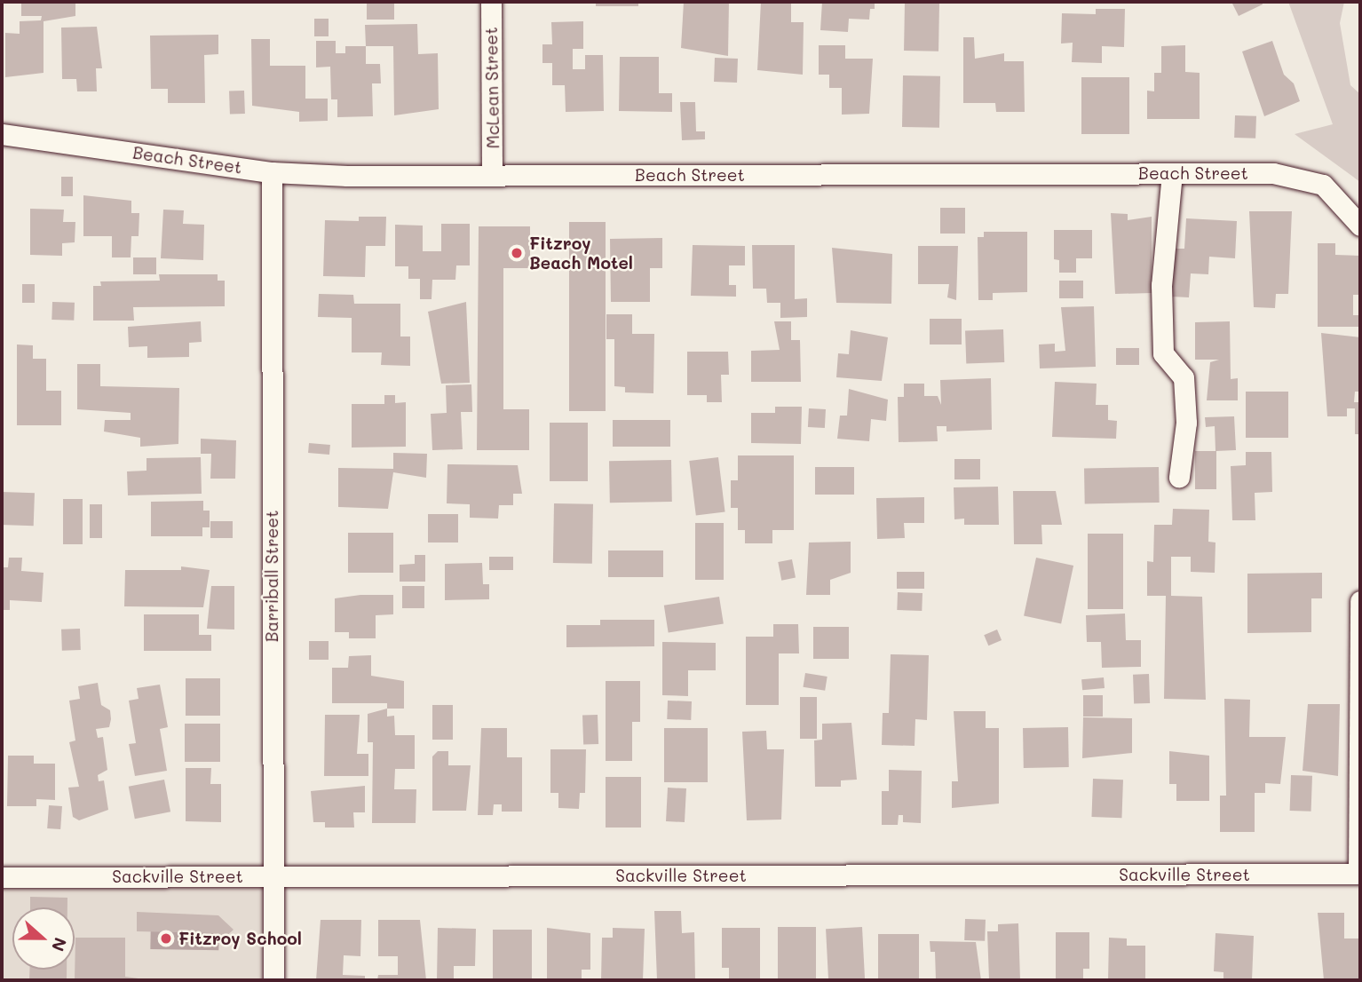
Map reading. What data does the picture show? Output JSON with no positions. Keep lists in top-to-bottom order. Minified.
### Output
{"streets":{"street":["McLean Street","Beach Street","Barriball Street","Sackville Street"]},"crossings":[["McLean Street","Beach Street"],["Beach Street","Barriball Street"],["Barriball Street","Sackville Street"]],"places":["Fitzroy Beach Motel","Fitzroy School"],"north":"right"}
